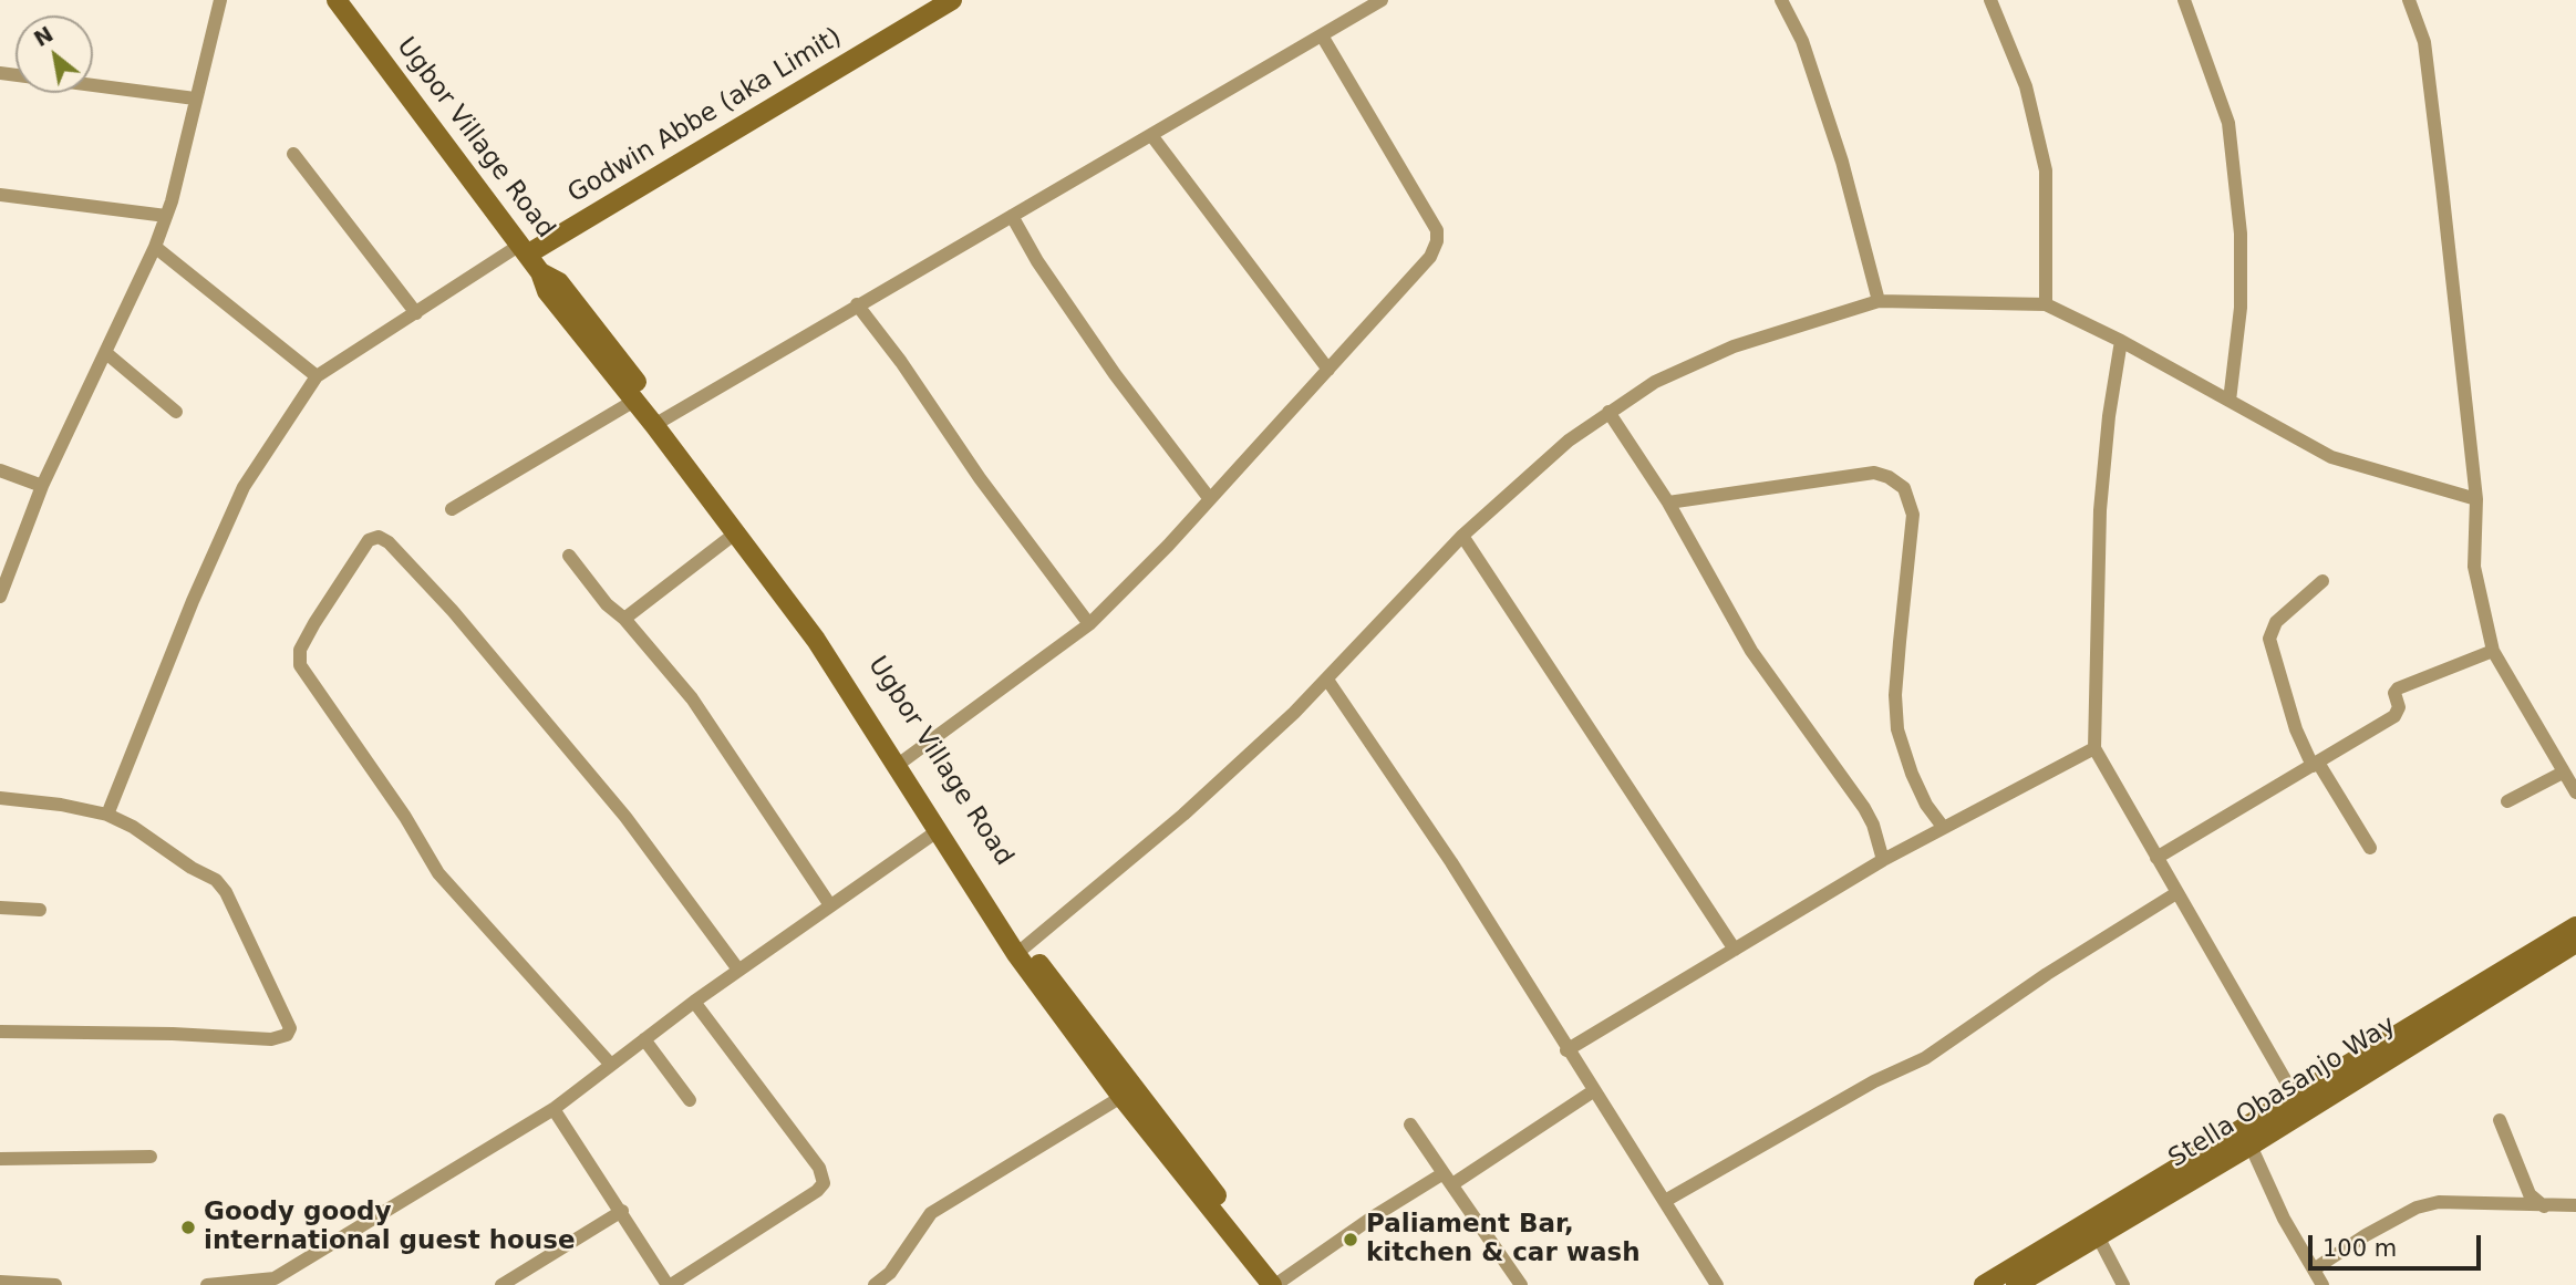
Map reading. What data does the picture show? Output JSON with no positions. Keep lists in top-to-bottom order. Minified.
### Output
{"streets":{"street":["Godwin Abbe (aka Limit)","Ugbor Village Road","Stella Obasanjo Way"]},"crossings":[["Godwin Abbe (aka Limit)","Ugbor Village Road"]],"places":["Goody goody international guest house","Paliament Bar, kitchen & car wash"],"scale_bar":"100 m","north":"top left"}
